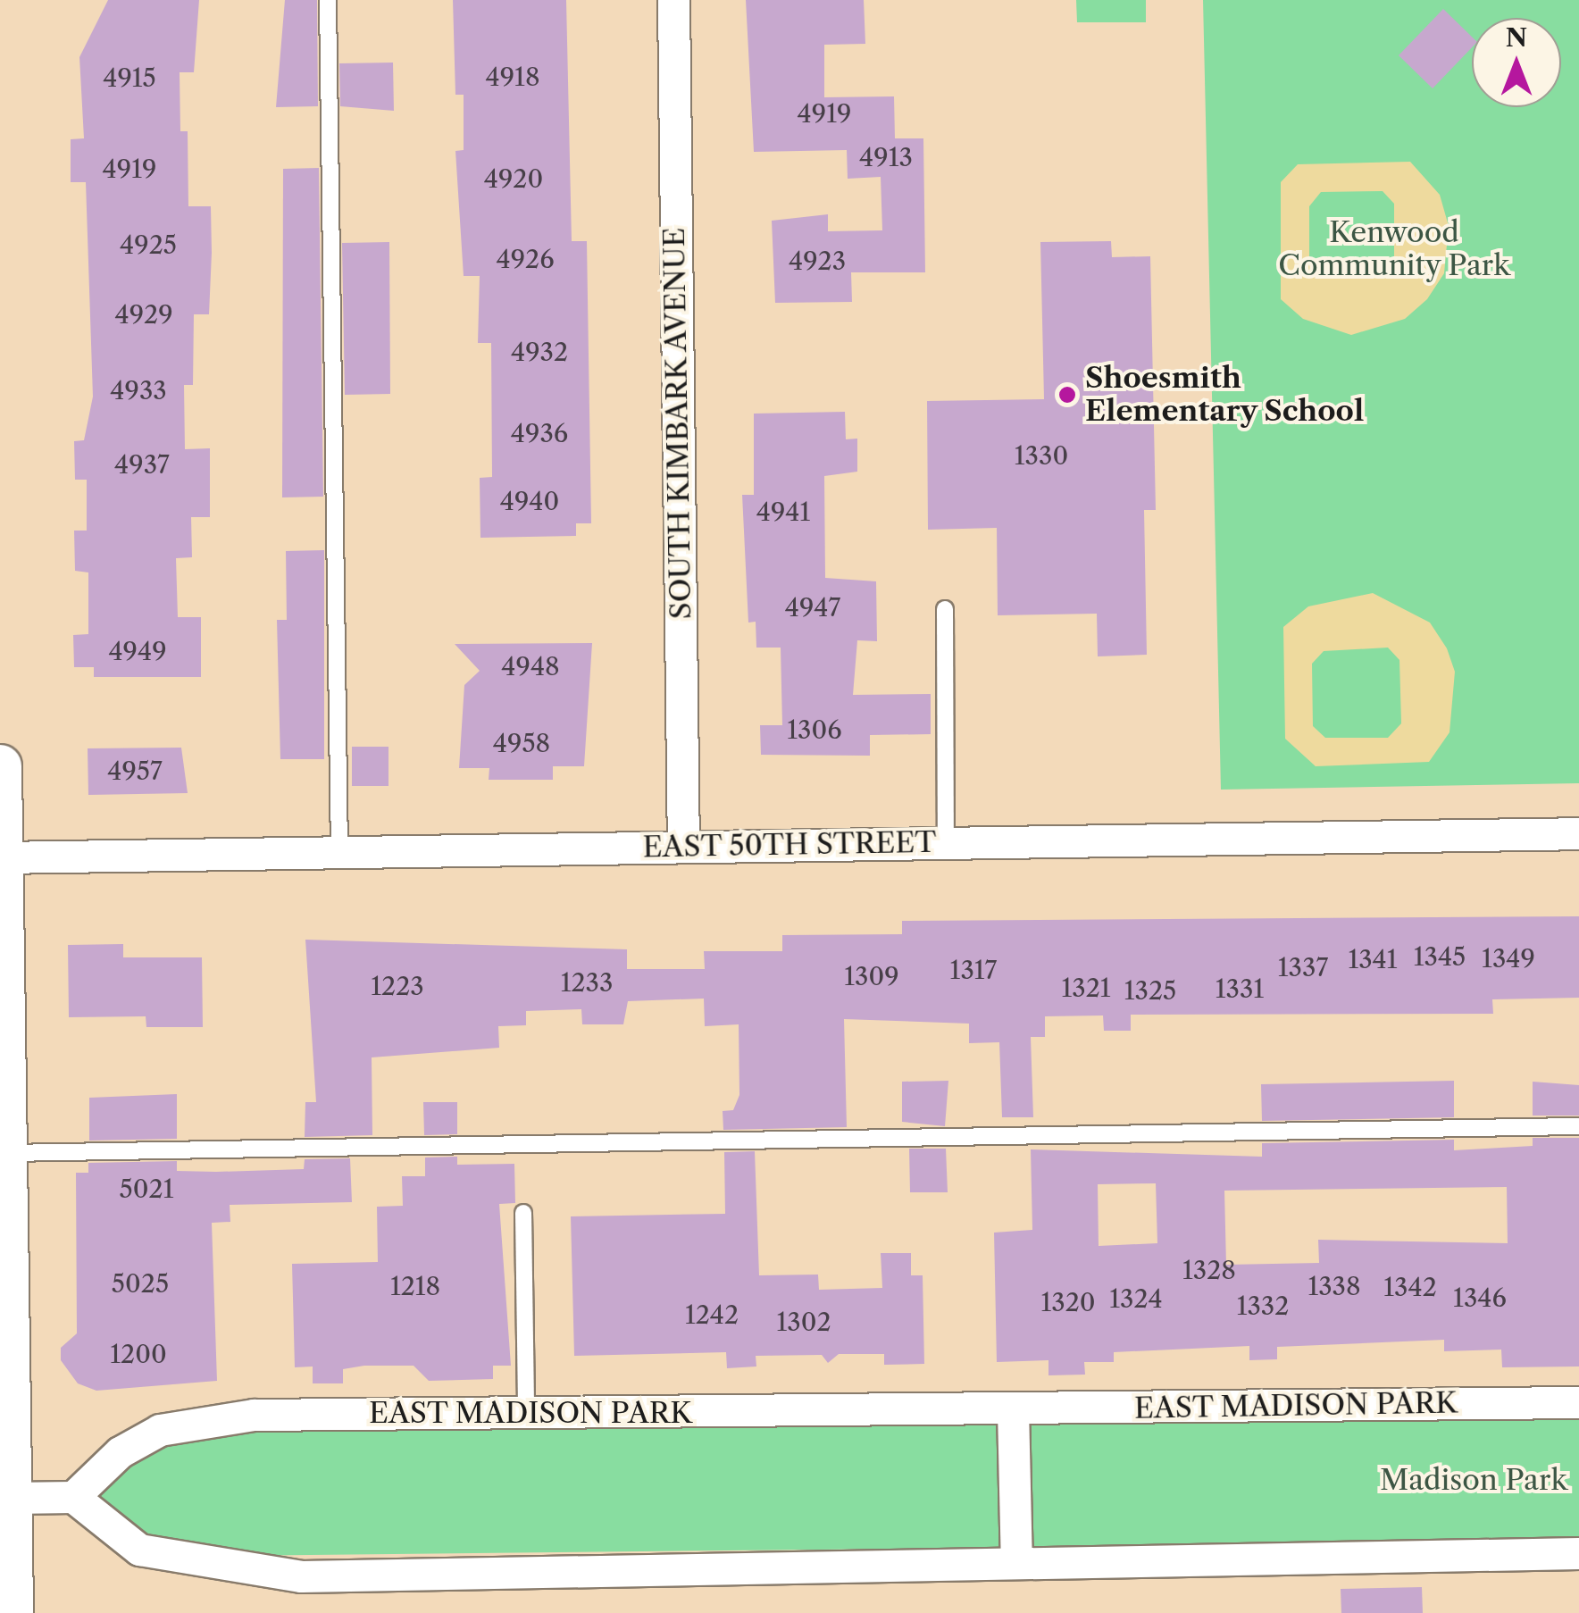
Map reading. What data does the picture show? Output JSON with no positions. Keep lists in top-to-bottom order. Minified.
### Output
{"streets":{"street":["SOUTH KIMBARK AVENUE","EAST 50TH STREET","EAST MADISON PARK"]},"crossings":[["SOUTH KIMBARK AVENUE","EAST 50TH STREET"]],"parks":["Kenwood Community Park","Madison Park"],"places":["Shoesmith Elementary School"],"house_numbers":["4918","4915","4919","4913","4919","4920","4925","4926","4923","4929","4932","4933","4936","1330","4937","4940","4941","4947","4949","4948","1306","4958","4957","1345","1349","1341","1337","1317","1309","1233","1223","1321","1331","1325","5021","1328","5025","1218","1338","1342","1346","1324","1320","1332","1242","1302","1200"],"north":"top"}
